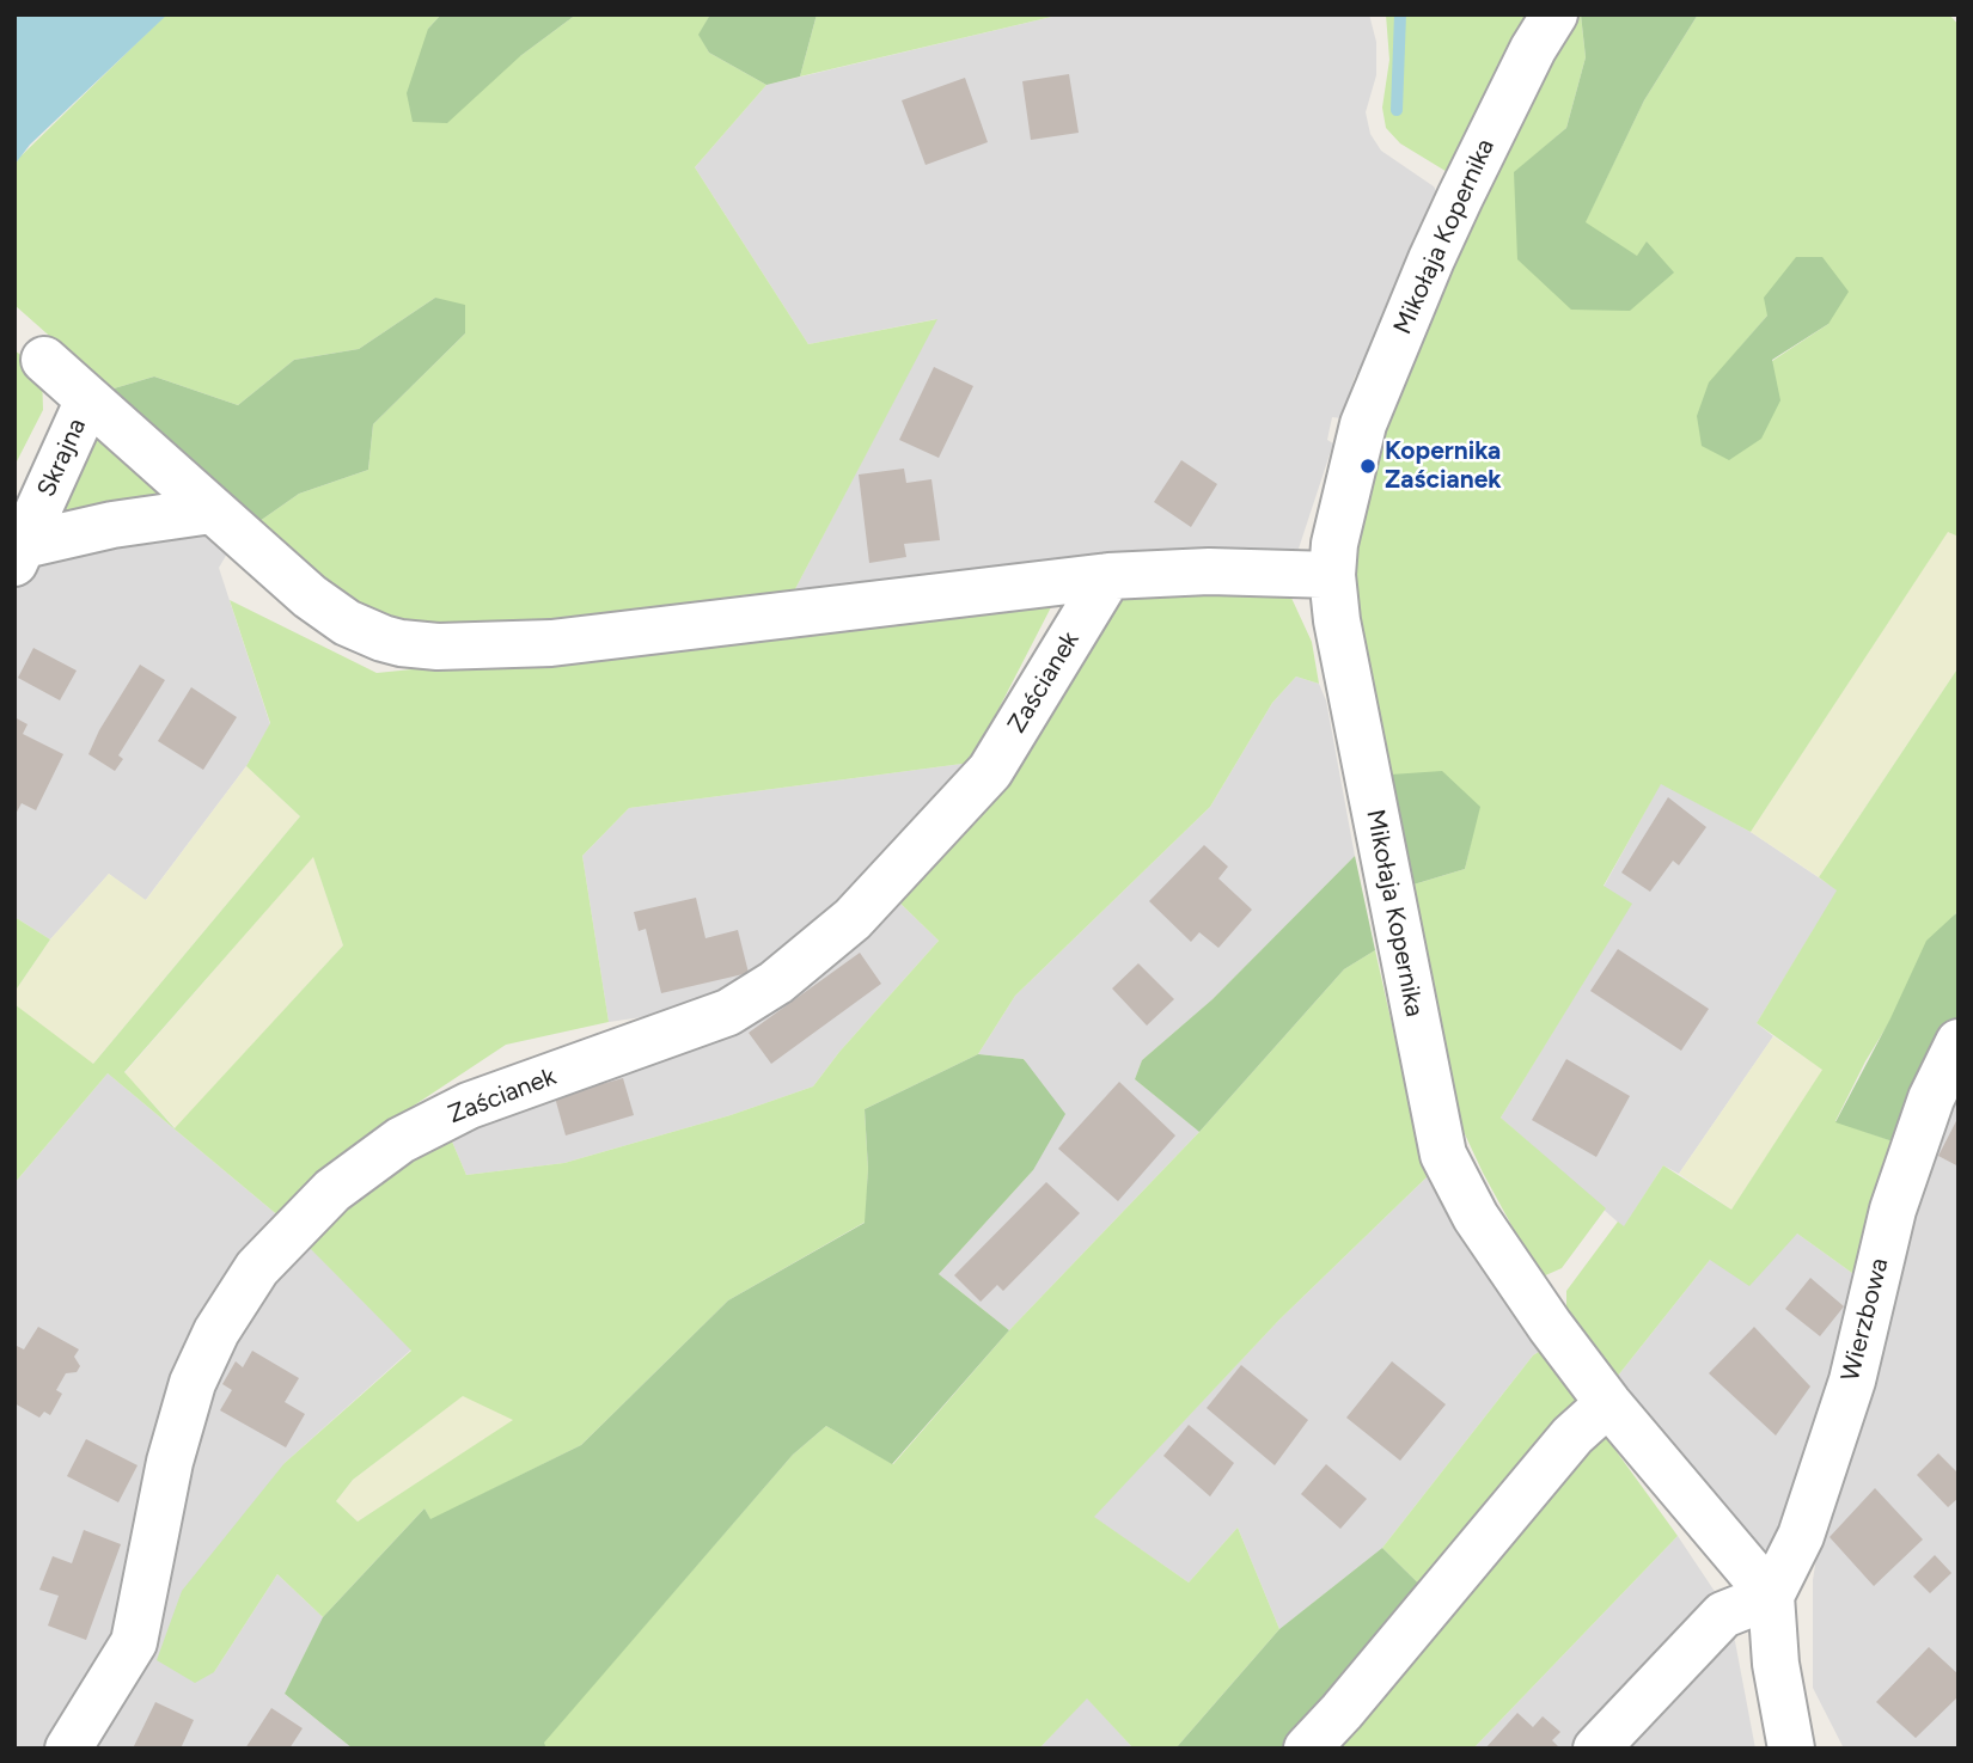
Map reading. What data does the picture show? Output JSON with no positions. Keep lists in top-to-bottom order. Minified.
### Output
{"streets":{"street":["Mikołaja Kopernika","Skrajna","Zaścianek","Wierzbowa"]},"crossings":[["Mikołaja Kopernika","Wierzbowa"]],"places":["Kopernika Zaścianek"]}
